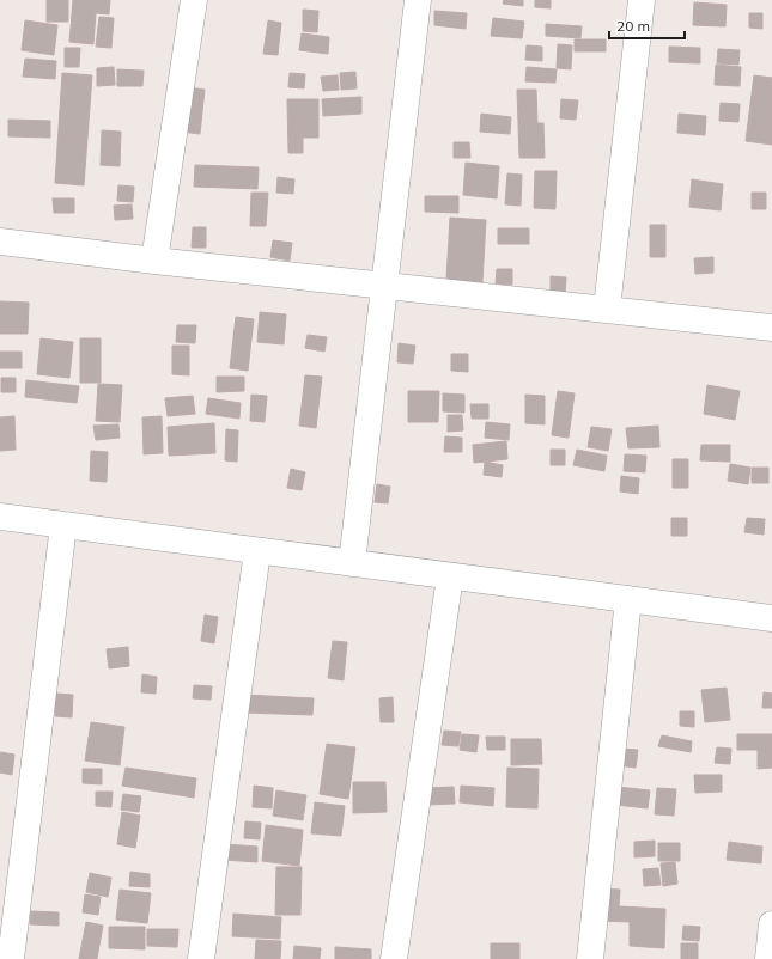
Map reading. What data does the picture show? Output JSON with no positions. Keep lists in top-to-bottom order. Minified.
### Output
{"scale_bar":"20 m"}
